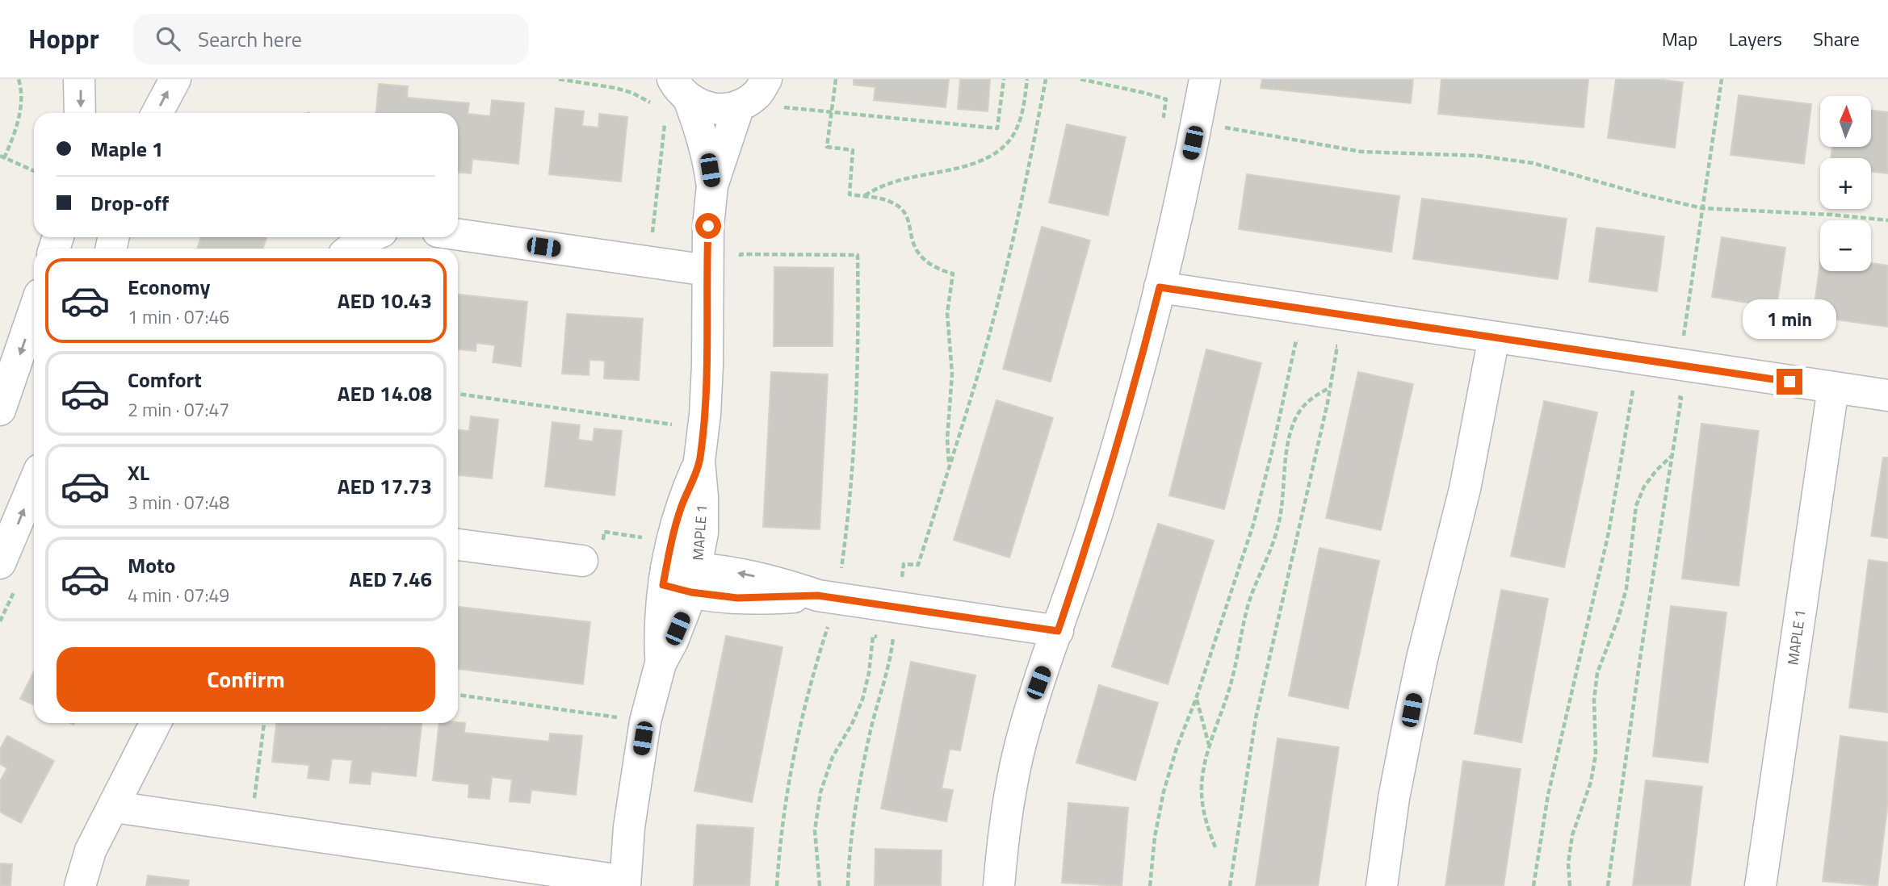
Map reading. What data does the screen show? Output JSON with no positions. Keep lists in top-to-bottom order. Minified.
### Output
{"streets":{"street":["MAPLE 1"]},"north":"top","page":{"header":"Hoppr","search":"Search here","nav":["Map","Layers","Share"],"map_buttons":["+","−"],"banner":["Maple 1","Drop-off"],"list":[{"name":"Economy","note":"1 min · 07:46","value":"AED 10.43"},{"name":"Comfort","note":"2 min · 07:47","value":"AED 14.08"},{"name":"XL","note":"3 min · 07:48","value":"AED 17.73"},{"name":"Moto","note":"4 min · 07:49","value":"AED 7.46"}],"bubble":"1 min","buttons":"Confirm"}}
